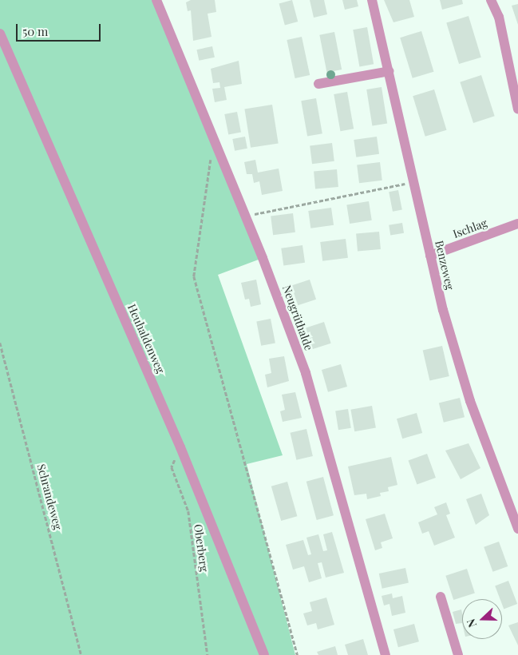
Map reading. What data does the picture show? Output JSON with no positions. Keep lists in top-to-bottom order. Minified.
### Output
{"streets":{"street":["Ischlag","Benzeweg","Neugrüthalde","Heuhaldenweg"],"path":["Schrandeweg","Oberberg"]},"crossings":[["Ischlag","Benzeweg"],["Heuhaldenweg","Oberberg"]],"scale_bar":"50 m","north":"left"}
